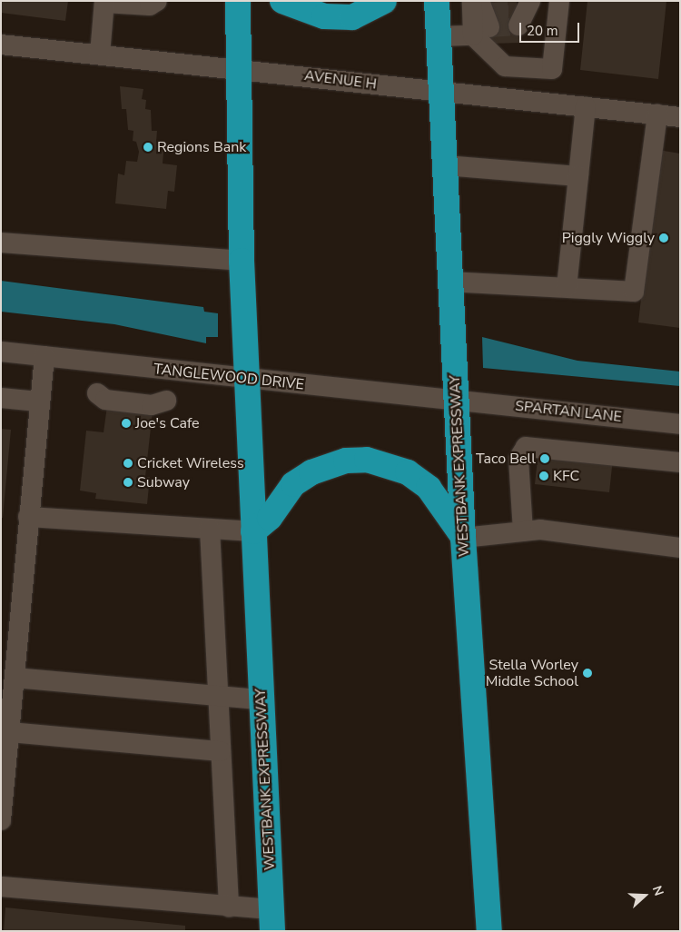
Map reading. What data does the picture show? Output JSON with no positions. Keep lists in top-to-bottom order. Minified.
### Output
{"streets":{"highway":["WESTBANK EXPRESSWAY"],"street":["AVENUE H","TANGLEWOOD DRIVE","SPARTAN LANE"]},"crossings":[["AVENUE H","WESTBANK EXPRESSWAY"],["TANGLEWOOD DRIVE","SPARTAN LANE"],["TANGLEWOOD DRIVE","WESTBANK EXPRESSWAY"],["SPARTAN LANE","WESTBANK EXPRESSWAY"]],"places":["Regions Bank","Piggly Wiggly","Joe's Cafe","Taco Bell","Cricket Wireless","KFC","Subway","Stella Worley Middle School"],"scale_bar":"20 m","north":"right"}
